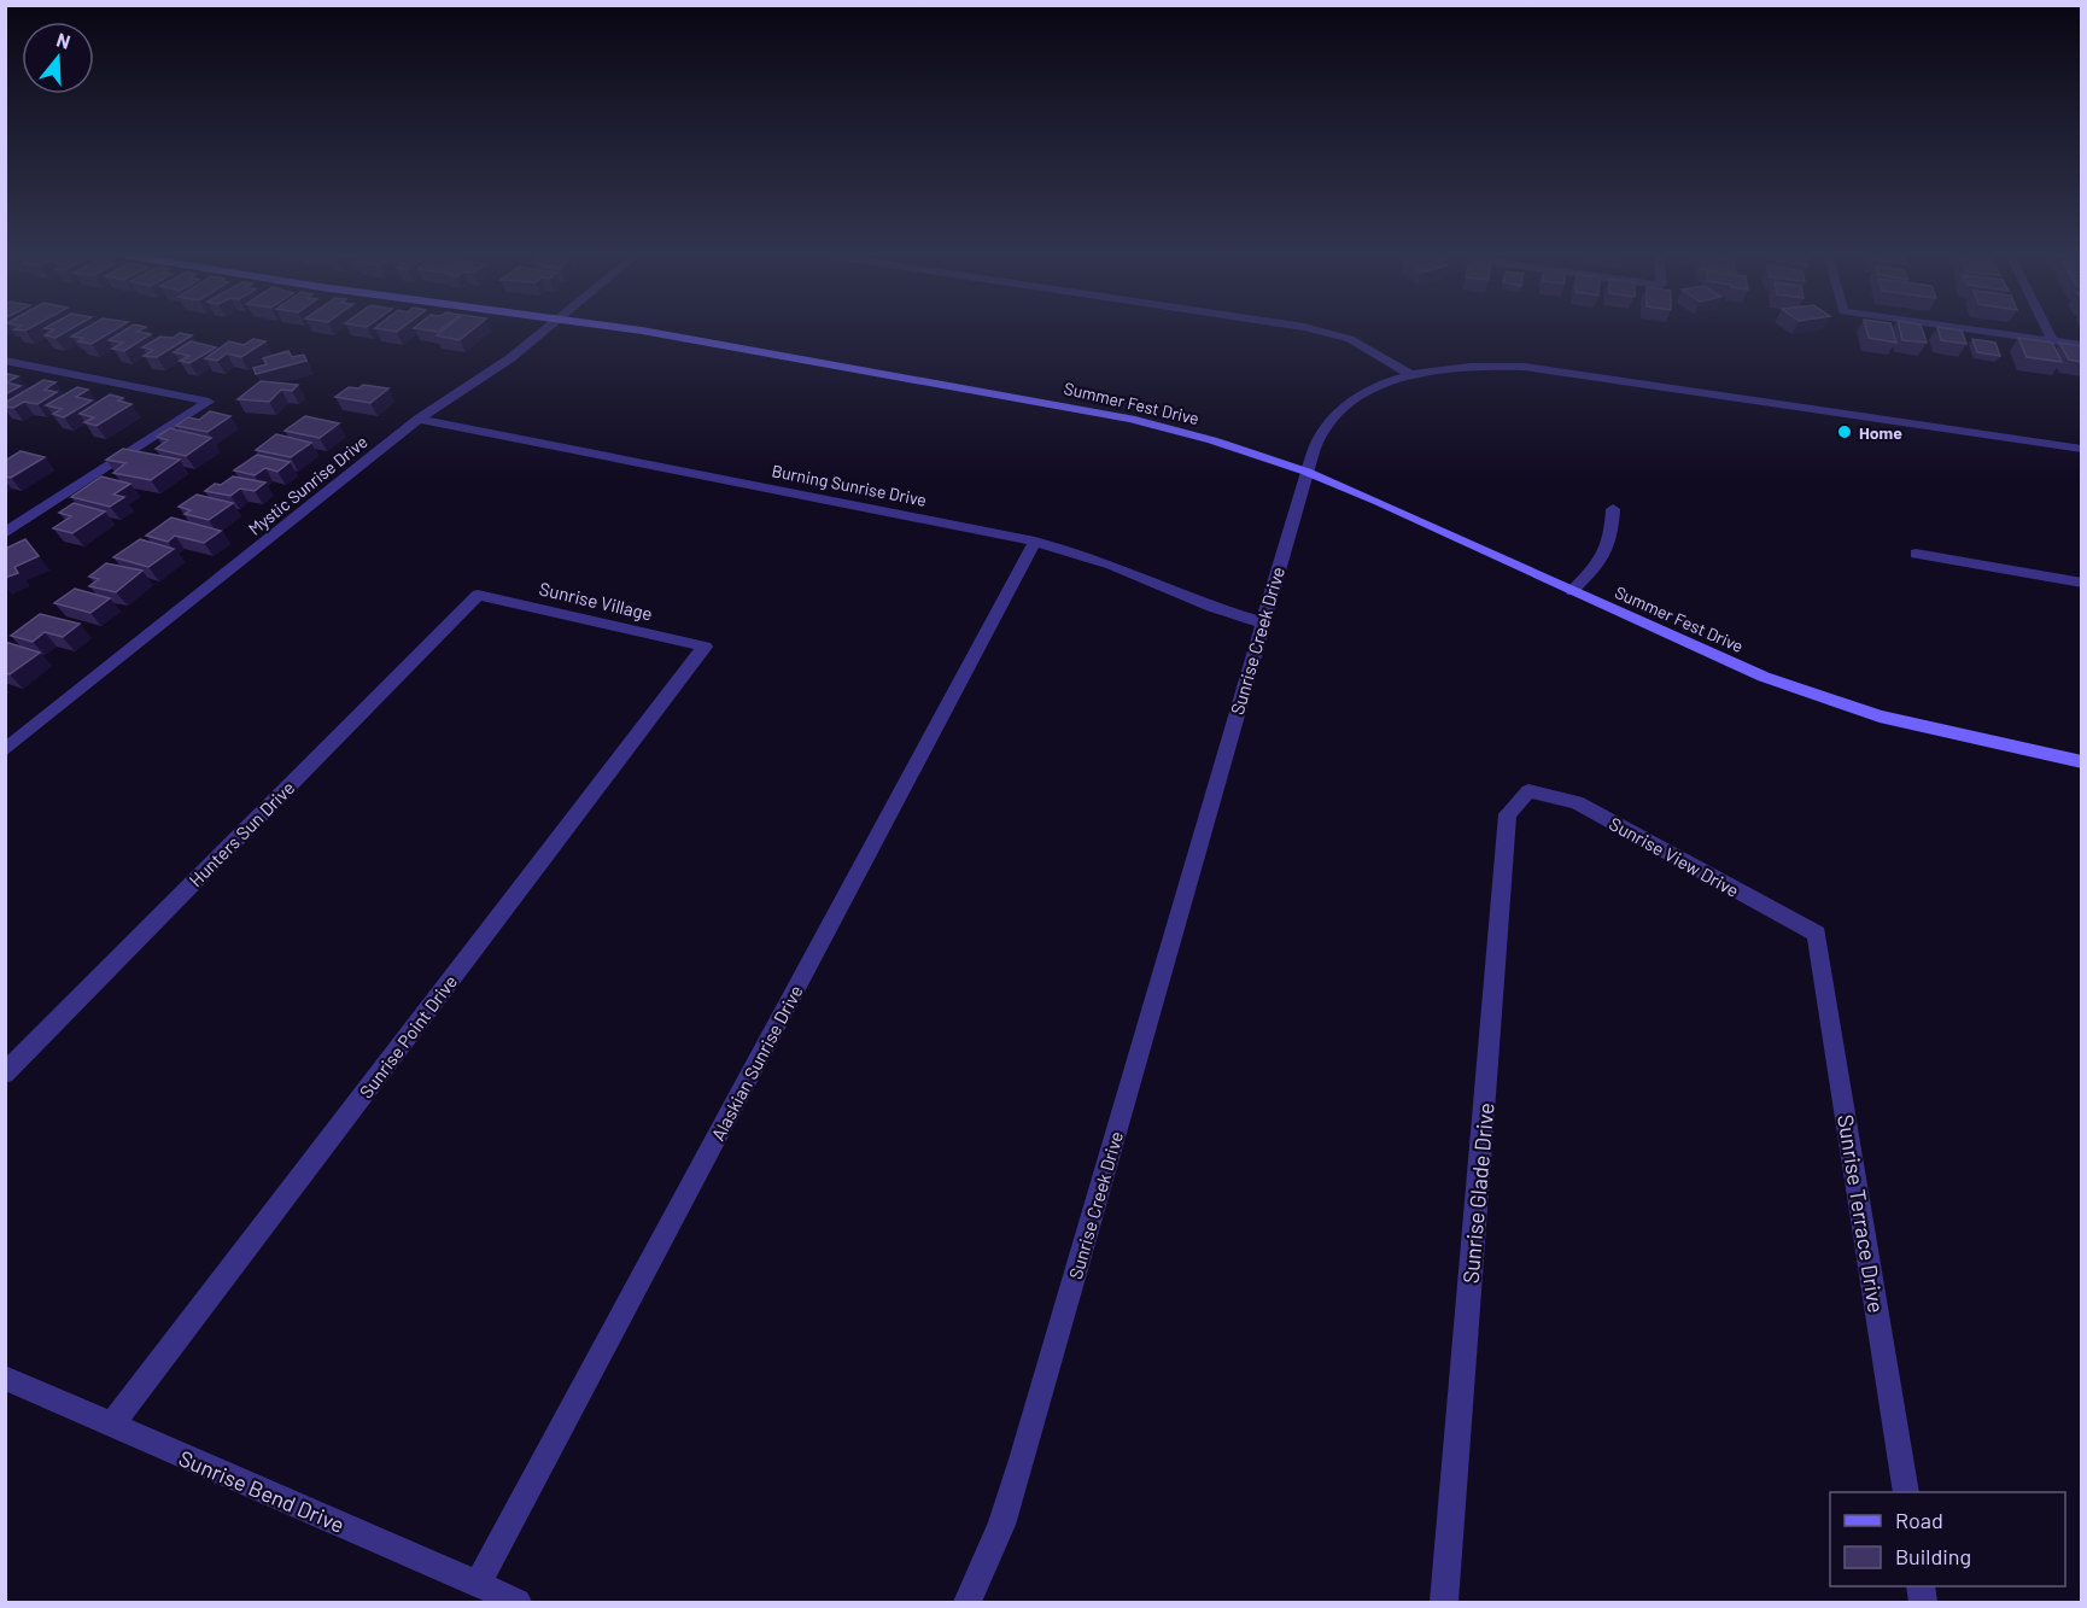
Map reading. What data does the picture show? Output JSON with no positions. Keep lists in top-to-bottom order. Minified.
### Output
{"streets":{"street":["Summer Fest Drive","Mystic Sunrise Drive","Burning Sunrise Drive","Sunrise Village","Sunrise Creek Drive","Hunters Sun Drive","Sunrise View Drive","Sunrise Point Drive","Alaskian Sunrise Drive","Sunrise Glade Drive","Sunrise Terrace Drive","Sunrise Bend Drive"]},"crossings":[["Summer Fest Drive","Sunrise Creek Drive"],["Mystic Sunrise Drive","Burning Sunrise Drive"],["Burning Sunrise Drive","Sunrise Creek Drive"],["Burning Sunrise Drive","Alaskian Sunrise Drive"],["Sunrise Village","Hunters Sun Drive"],["Sunrise Village","Sunrise Point Drive"],["Sunrise View Drive","Sunrise Glade Drive"],["Sunrise View Drive","Sunrise Terrace Drive"],["Sunrise Point Drive","Sunrise Bend Drive"],["Alaskian Sunrise Drive","Sunrise Bend Drive"]],"places":["Home"],"legend":["Road","Building"],"north":"top"}
